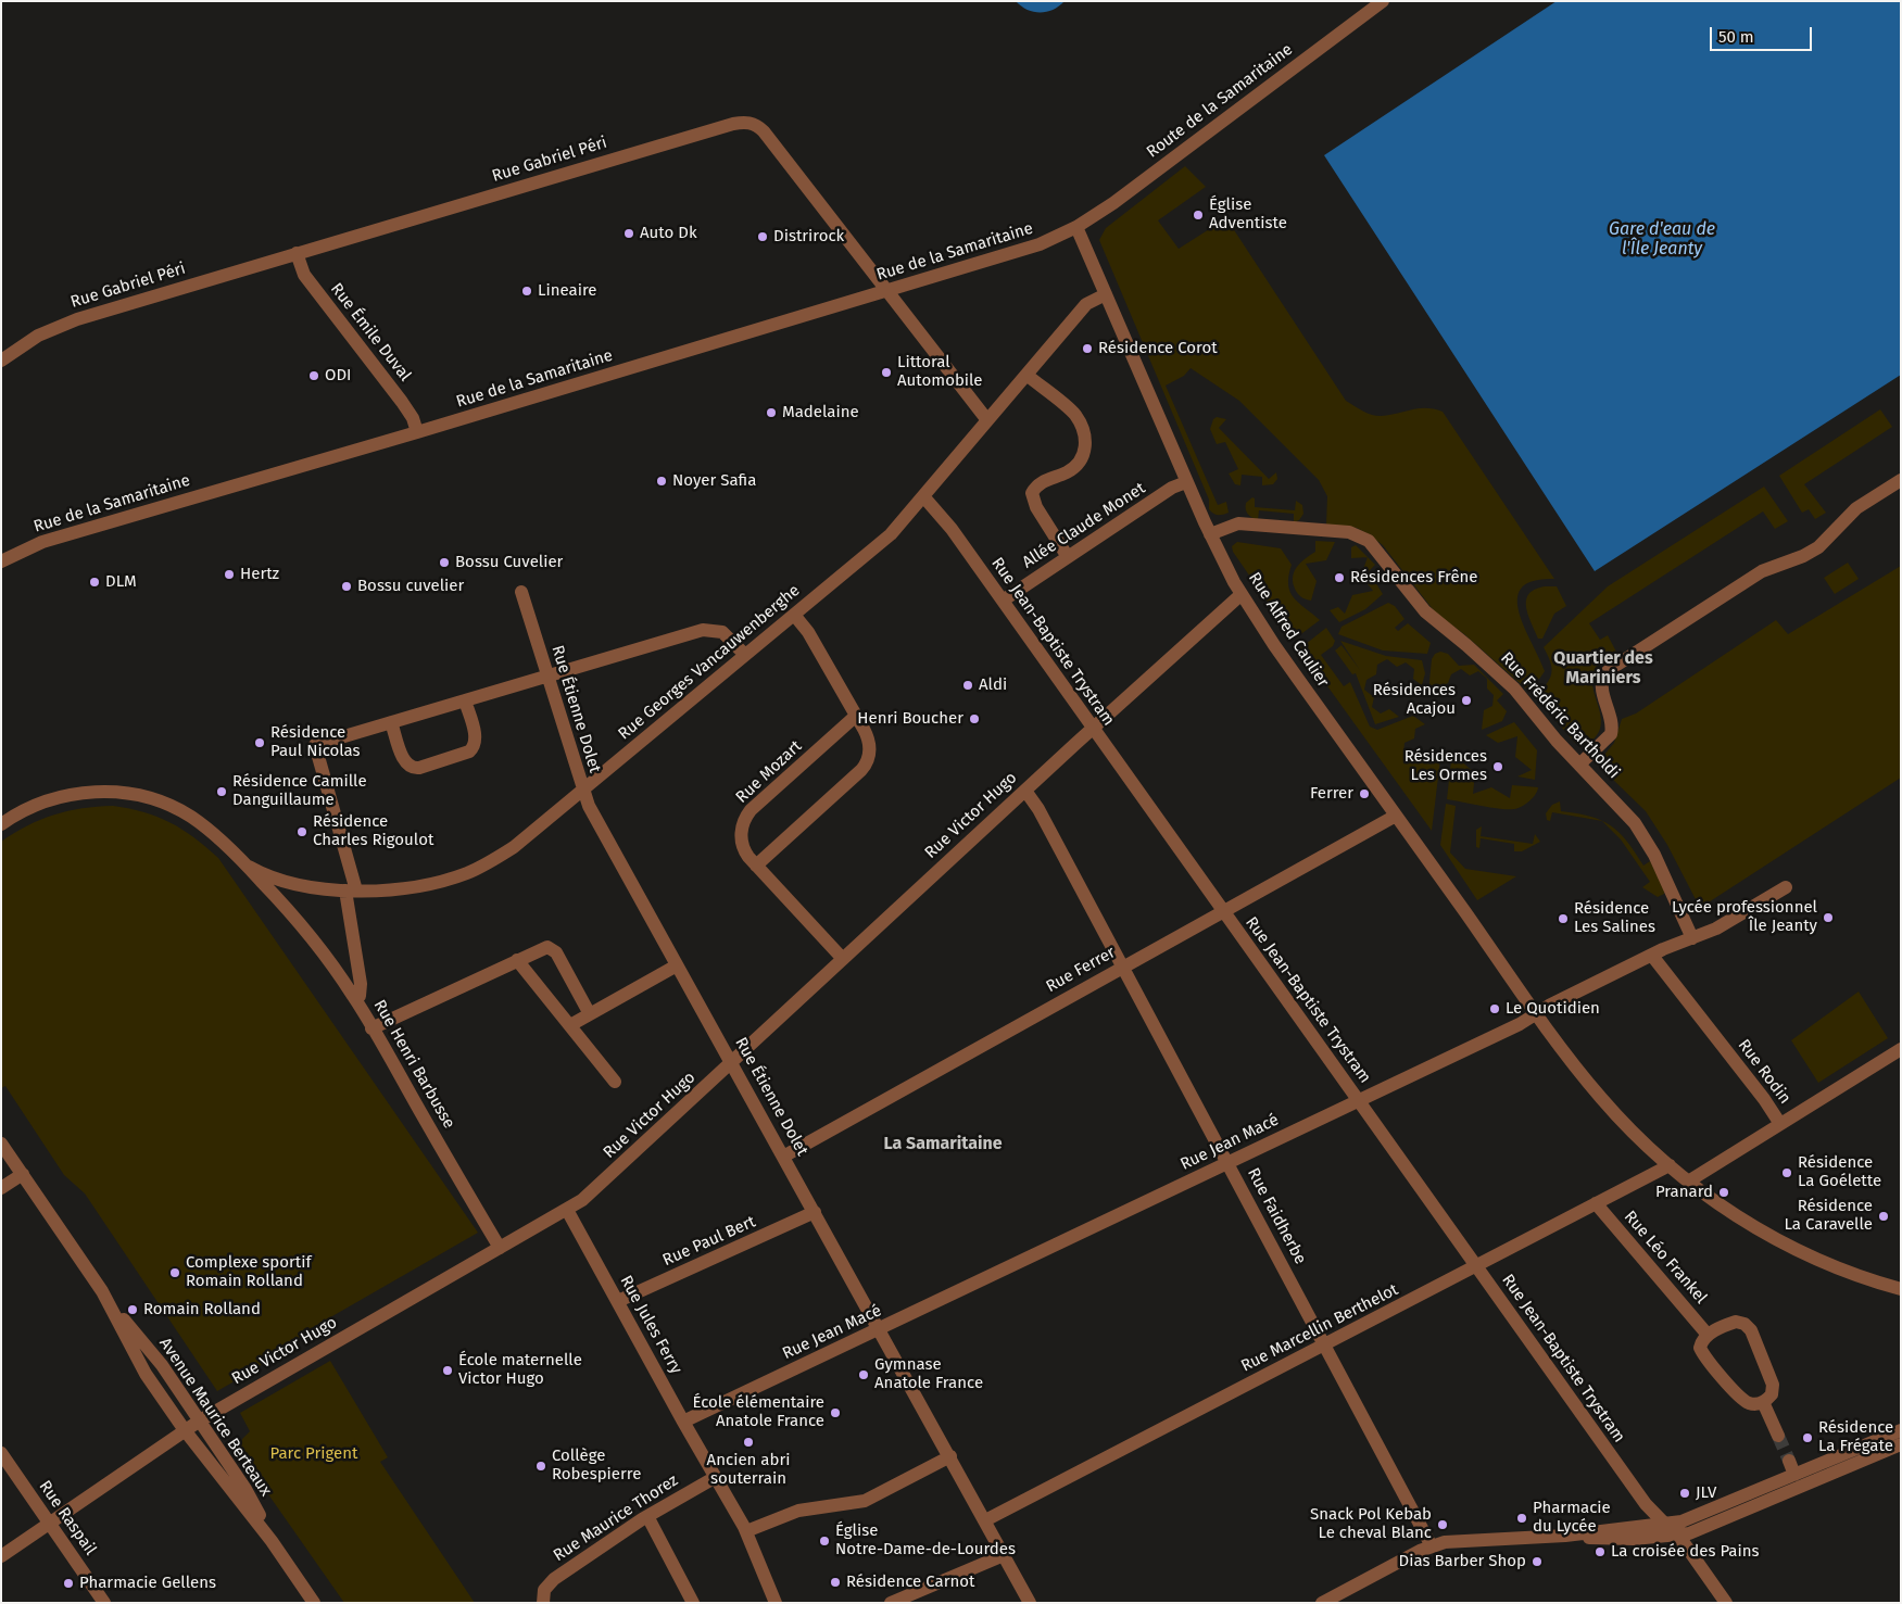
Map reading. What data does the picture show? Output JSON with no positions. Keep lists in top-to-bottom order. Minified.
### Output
{"streets":{"street":["Route de la Samaritaine","Rue Gabriel Péri","Rue de la Samaritaine","Rue Émile Duval","Allée Claude Monet","Rue Alfred Caulier","Rue Jean-Baptiste Trystram","Rue Georges Vancauwenberghe","Rue Étienne Dolet","Rue Frédéric Bartholdi","Rue Mozart","Rue Victor Hugo","Rue Ferrer","Rue Henri Barbusse","Rue Rodin","Rue Jean Macé","Rue Faidherbe","Rue Paul Bert","Rue Léo Frankel","Rue Jules Ferry","Rue Marcellin Berthelot","Avenue Maurice Berteaux","Rue Raspail","Rue Maurice Thorez"]},"crossings":[["Route de la Samaritaine","Rue de la Samaritaine"],["Route de la Samaritaine","Rue Alfred Caulier"],["Rue Gabriel Péri","Rue de la Samaritaine"],["Rue Gabriel Péri","Rue Émile Duval"],["Rue Gabriel Péri","Rue Georges Vancauwenberghe"],["Rue de la Samaritaine","Rue Émile Duval"],["Rue de la Samaritaine","Rue Alfred Caulier"],["Allée Claude Monet","Rue Alfred Caulier"],["Allée Claude Monet","Rue Jean-Baptiste Trystram"],["Rue Alfred Caulier","Rue Georges Vancauwenberghe"],["Rue Alfred Caulier","Rue Frédéric Bartholdi"],["Rue Alfred Caulier","Rue Victor Hugo"],["Rue Alfred Caulier","Rue Ferrer"],["Rue Alfred Caulier","Rue Rodin"],["Rue Alfred Caulier","Rue Jean Macé"],["Rue Alfred Caulier","Rue Marcellin Berthelot"],["Rue Jean-Baptiste Trystram","Rue Georges Vancauwenberghe"],["Rue Jean-Baptiste Trystram","Rue Victor Hugo"],["Rue Jean-Baptiste Trystram","Rue Ferrer"],["Rue Jean-Baptiste Trystram","Rue Jean Macé"],["Rue Jean-Baptiste Trystram","Rue Marcellin Berthelot"],["Rue Georges Vancauwenberghe","Rue Étienne Dolet"],["Rue Georges Vancauwenberghe","Rue Henri Barbusse"],["Rue Étienne Dolet","Rue Victor Hugo"],["Rue Étienne Dolet","Rue Ferrer"],["Rue Étienne Dolet","Rue Jean Macé"],["Rue Étienne Dolet","Rue Paul Bert"],["Rue Étienne Dolet","Rue Marcellin Berthelot"],["Rue Frédéric Bartholdi","Rue Jean Macé"],["Rue Mozart","Rue Victor Hugo"],["Rue Victor Hugo","Rue Henri Barbusse"],["Rue Victor Hugo","Rue Faidherbe"],["Rue Victor Hugo","Rue Jules Ferry"],["Rue Victor Hugo","Avenue Maurice Berteaux"],["Rue Victor Hugo","Rue Raspail"],["Rue Ferrer","Rue Faidherbe"],["Rue Rodin","Rue Jean Macé"],["Rue Jean Macé","Rue Faidherbe"],["Rue Jean Macé","Rue Jules Ferry"],["Rue Faidherbe","Rue Marcellin Berthelot"],["Rue Paul Bert","Rue Jules Ferry"],["Rue Léo Frankel","Rue Marcellin Berthelot"],["Rue Jules Ferry","Rue Maurice Thorez"]],"districts":["Quartier des Mariniers","La Samaritaine"],"water":["Gare d'eau de l'Île Jeanty"],"parks":["Parc Prigent"],"places":["Église Adventiste","Auto Dk","Distrirock","Lineaire","Résidence Corot","Littoral Automobile","ODI","Madelaine","Noyer Safia","Bossu Cuvelier","Hertz","Résidences Frêne","DLM","Bossu cuvelier","Aldi","Résidences Acajou","Henri Boucher","Résidence Paul Nicolas","Résidences Les Ormes","Résidence Camille Danguillaume","Ferrer","Résidence Charles Rigoulot","Lycée professionnel Île Jeanty","Résidence Les Salines","Le Quotidien","Résidence La Goélette","Pranard","Résidence La Caravelle","Complexe sportif Romain Rolland","Romain Rolland","École maternelle Victor Hugo","Gymnase Anatole France","École élémentaire Anatole France","Résidence La Frégate","Ancien abri souterrain","Collège Robespierre","JLV","Pharmacie du Lycée","Snack Pol Kebab Le cheval Blanc","Église Notre-Dame-de-Lourdes","La croisée des Pains","Dias Barber Shop","Résidence Carnot","Pharmacie Gellens"],"scale_bar":"50 m"}
